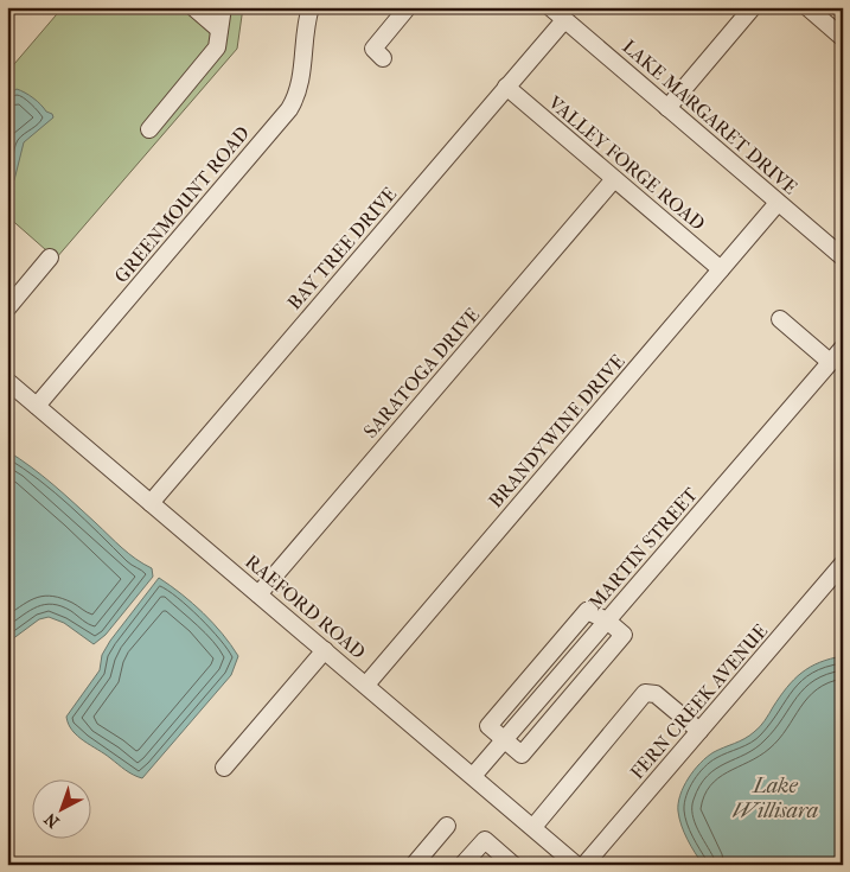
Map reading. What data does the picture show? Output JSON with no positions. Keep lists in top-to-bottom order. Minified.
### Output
{"streets":{"street":["LAKE MARGARET DRIVE","VALLEY FORGE ROAD","GREENMOUNT ROAD","BAY TREE DRIVE","SARATOGA DRIVE","BRANDYWINE DRIVE","MARTIN STREET","RAEFORD ROAD","FERN CREEK AVENUE"]},"crossings":[["LAKE MARGARET DRIVE","BAY TREE DRIVE"],["LAKE MARGARET DRIVE","BRANDYWINE DRIVE"],["VALLEY FORGE ROAD","BAY TREE DRIVE"],["VALLEY FORGE ROAD","SARATOGA DRIVE"],["VALLEY FORGE ROAD","BRANDYWINE DRIVE"],["GREENMOUNT ROAD","RAEFORD ROAD"],["BAY TREE DRIVE","RAEFORD ROAD"],["SARATOGA DRIVE","RAEFORD ROAD"],["BRANDYWINE DRIVE","RAEFORD ROAD"],["MARTIN STREET","RAEFORD ROAD"]],"water":["Lake Willisara"],"north":"bottom left"}
